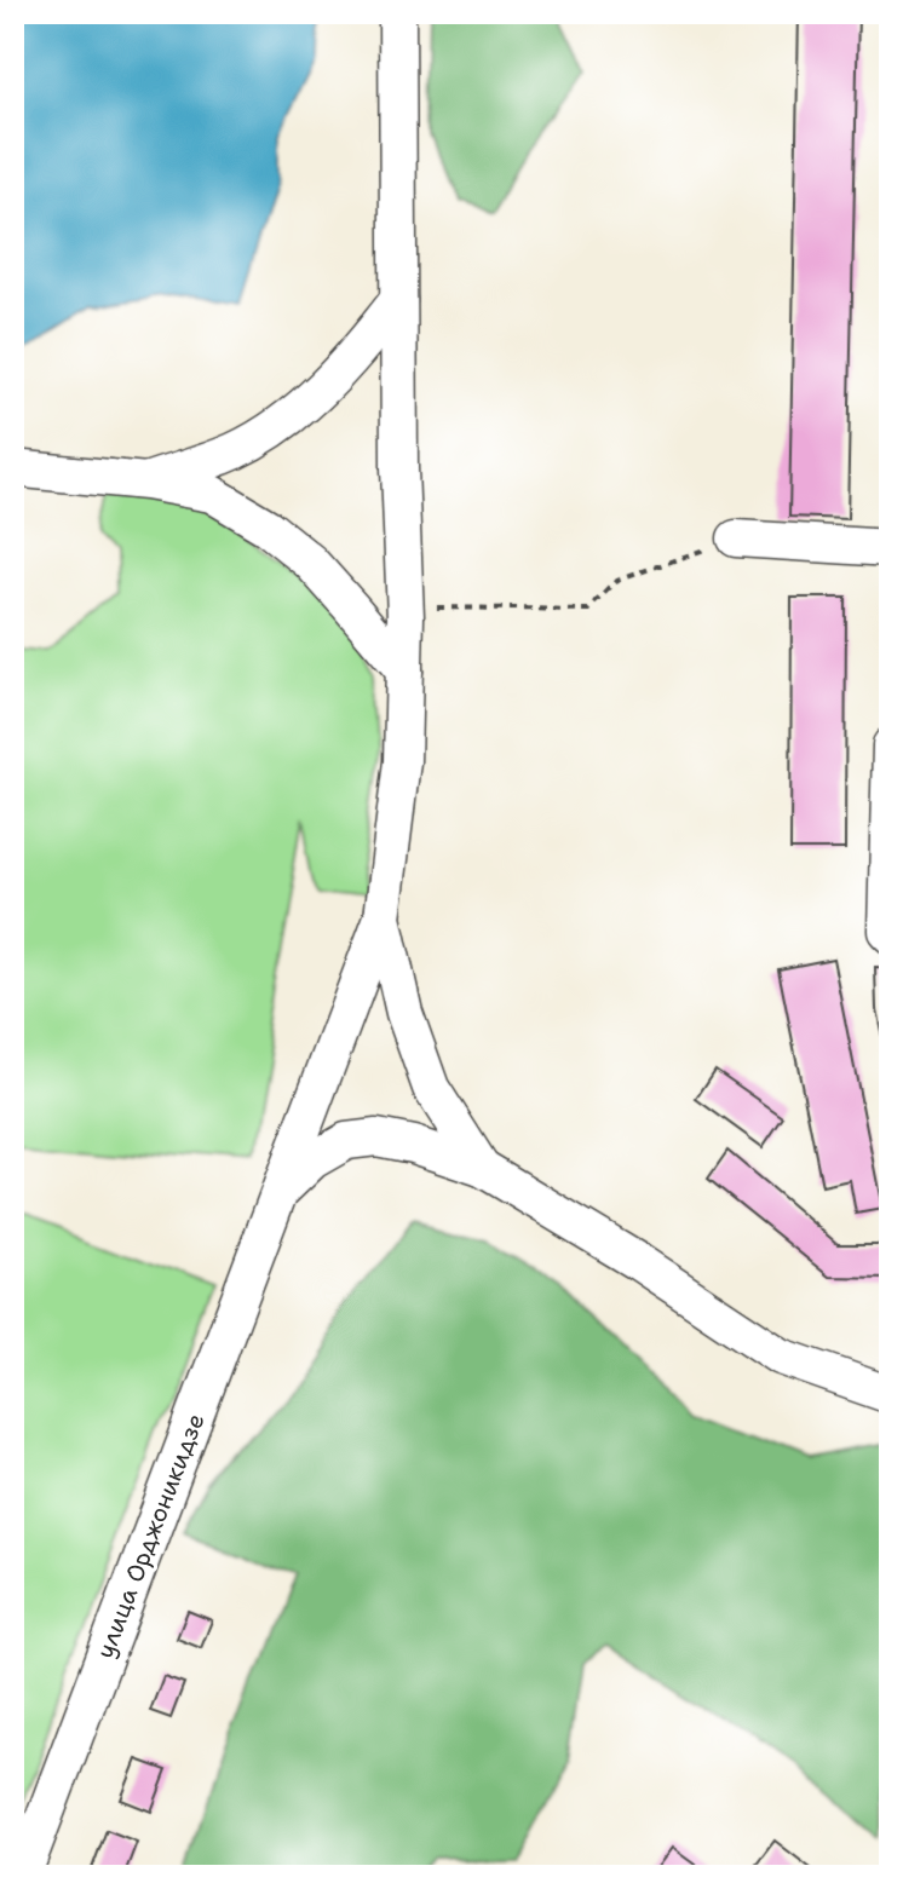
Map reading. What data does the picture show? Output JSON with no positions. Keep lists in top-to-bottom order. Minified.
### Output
{"streets":{"street":["улица Орджоникидзе"]}}
